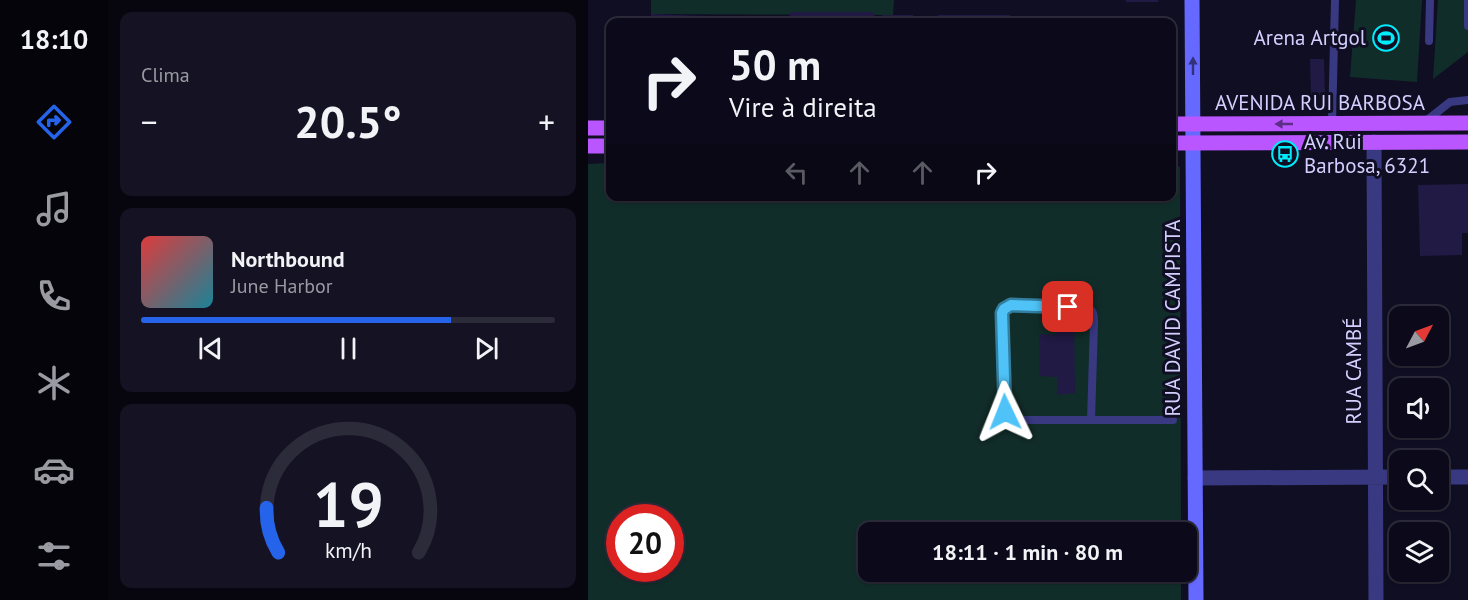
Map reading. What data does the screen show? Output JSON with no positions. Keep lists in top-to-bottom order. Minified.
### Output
{"streets":{"main road":["AVENIDA RUI BARBOSA","RUA DAVID CAMPISTA"],"street":["RUA CAMBÉ"]},"crossings":[["AVENIDA RUI BARBOSA","RUA DAVID CAMPISTA"],["AVENIDA RUI BARBOSA","RUA CAMBÉ"]],"places":{"sports":["Arena Artgol"],"bus stop":["Av. Rui Barbosa, 6321"]},"north":"top right","page":{"tabs":"18:10","tile":"Clima","turn":["50 m","Vire à direita"],"heat":["−","20.5°","+"],"song":["Northbound","June Harbor"],"limit":"20","trip":"18:11 · 1 min · 80 m","gauge":["19","km/h"]}}
